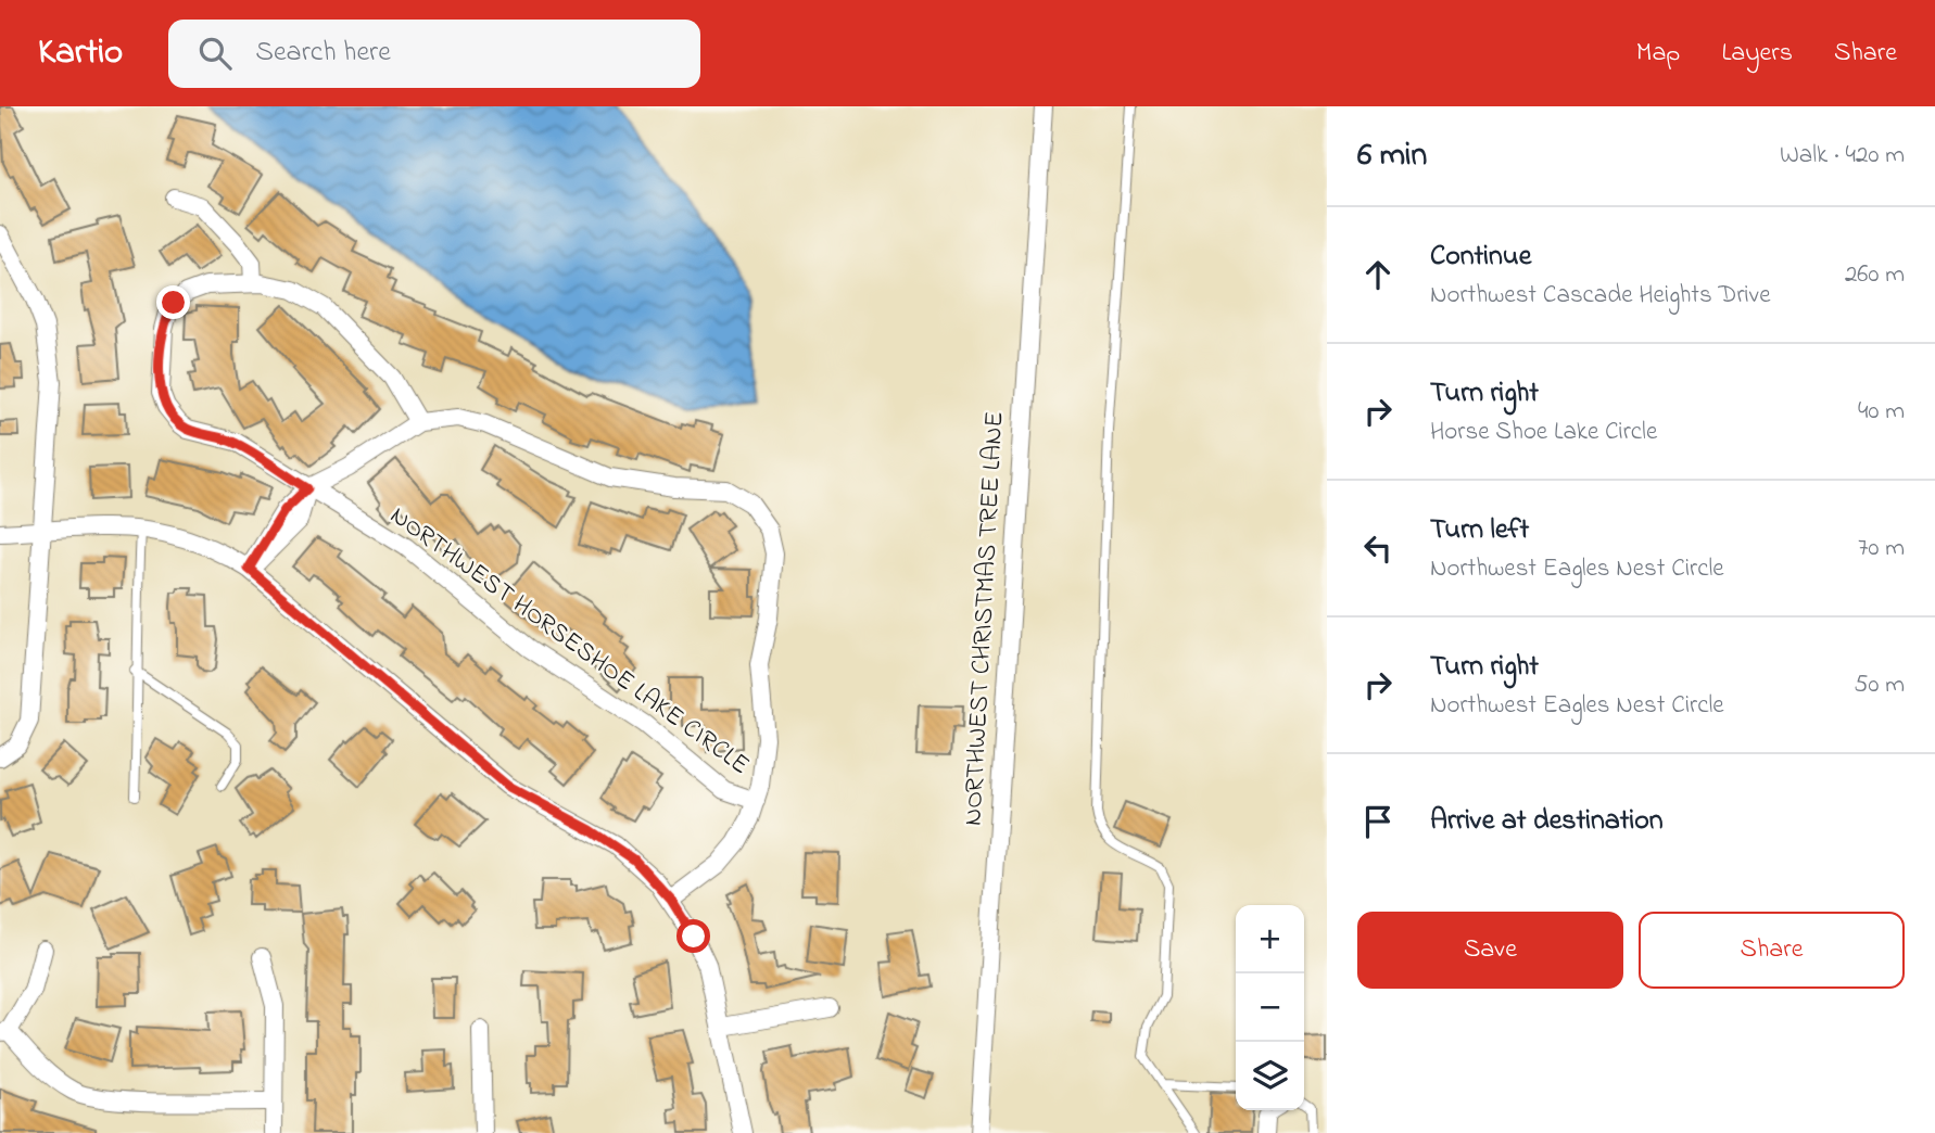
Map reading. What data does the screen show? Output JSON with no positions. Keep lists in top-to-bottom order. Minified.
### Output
{"streets":{"street":["NORTHWEST CHRISTMAS TREE LANE","NORTHWEST HORSESHOE LAKE CIRCLE"]},"page":{"header":"Kartio","search":"Search here","nav":["Map","Layers","Share"],"heading":["6 min","Walk · 420 m"],"list":[["Continue","Northwest Cascade Heights Drive","260 m"],["Turn right","Horse Shoe Lake Circle","40 m"],["Turn left","Northwest Eagles Nest Circle","70 m"],["Turn right","Northwest Eagles Nest Circle","50 m"],"Arrive at destination"],"buttons":["Save","Share"],"map_buttons":["+","−"]}}
